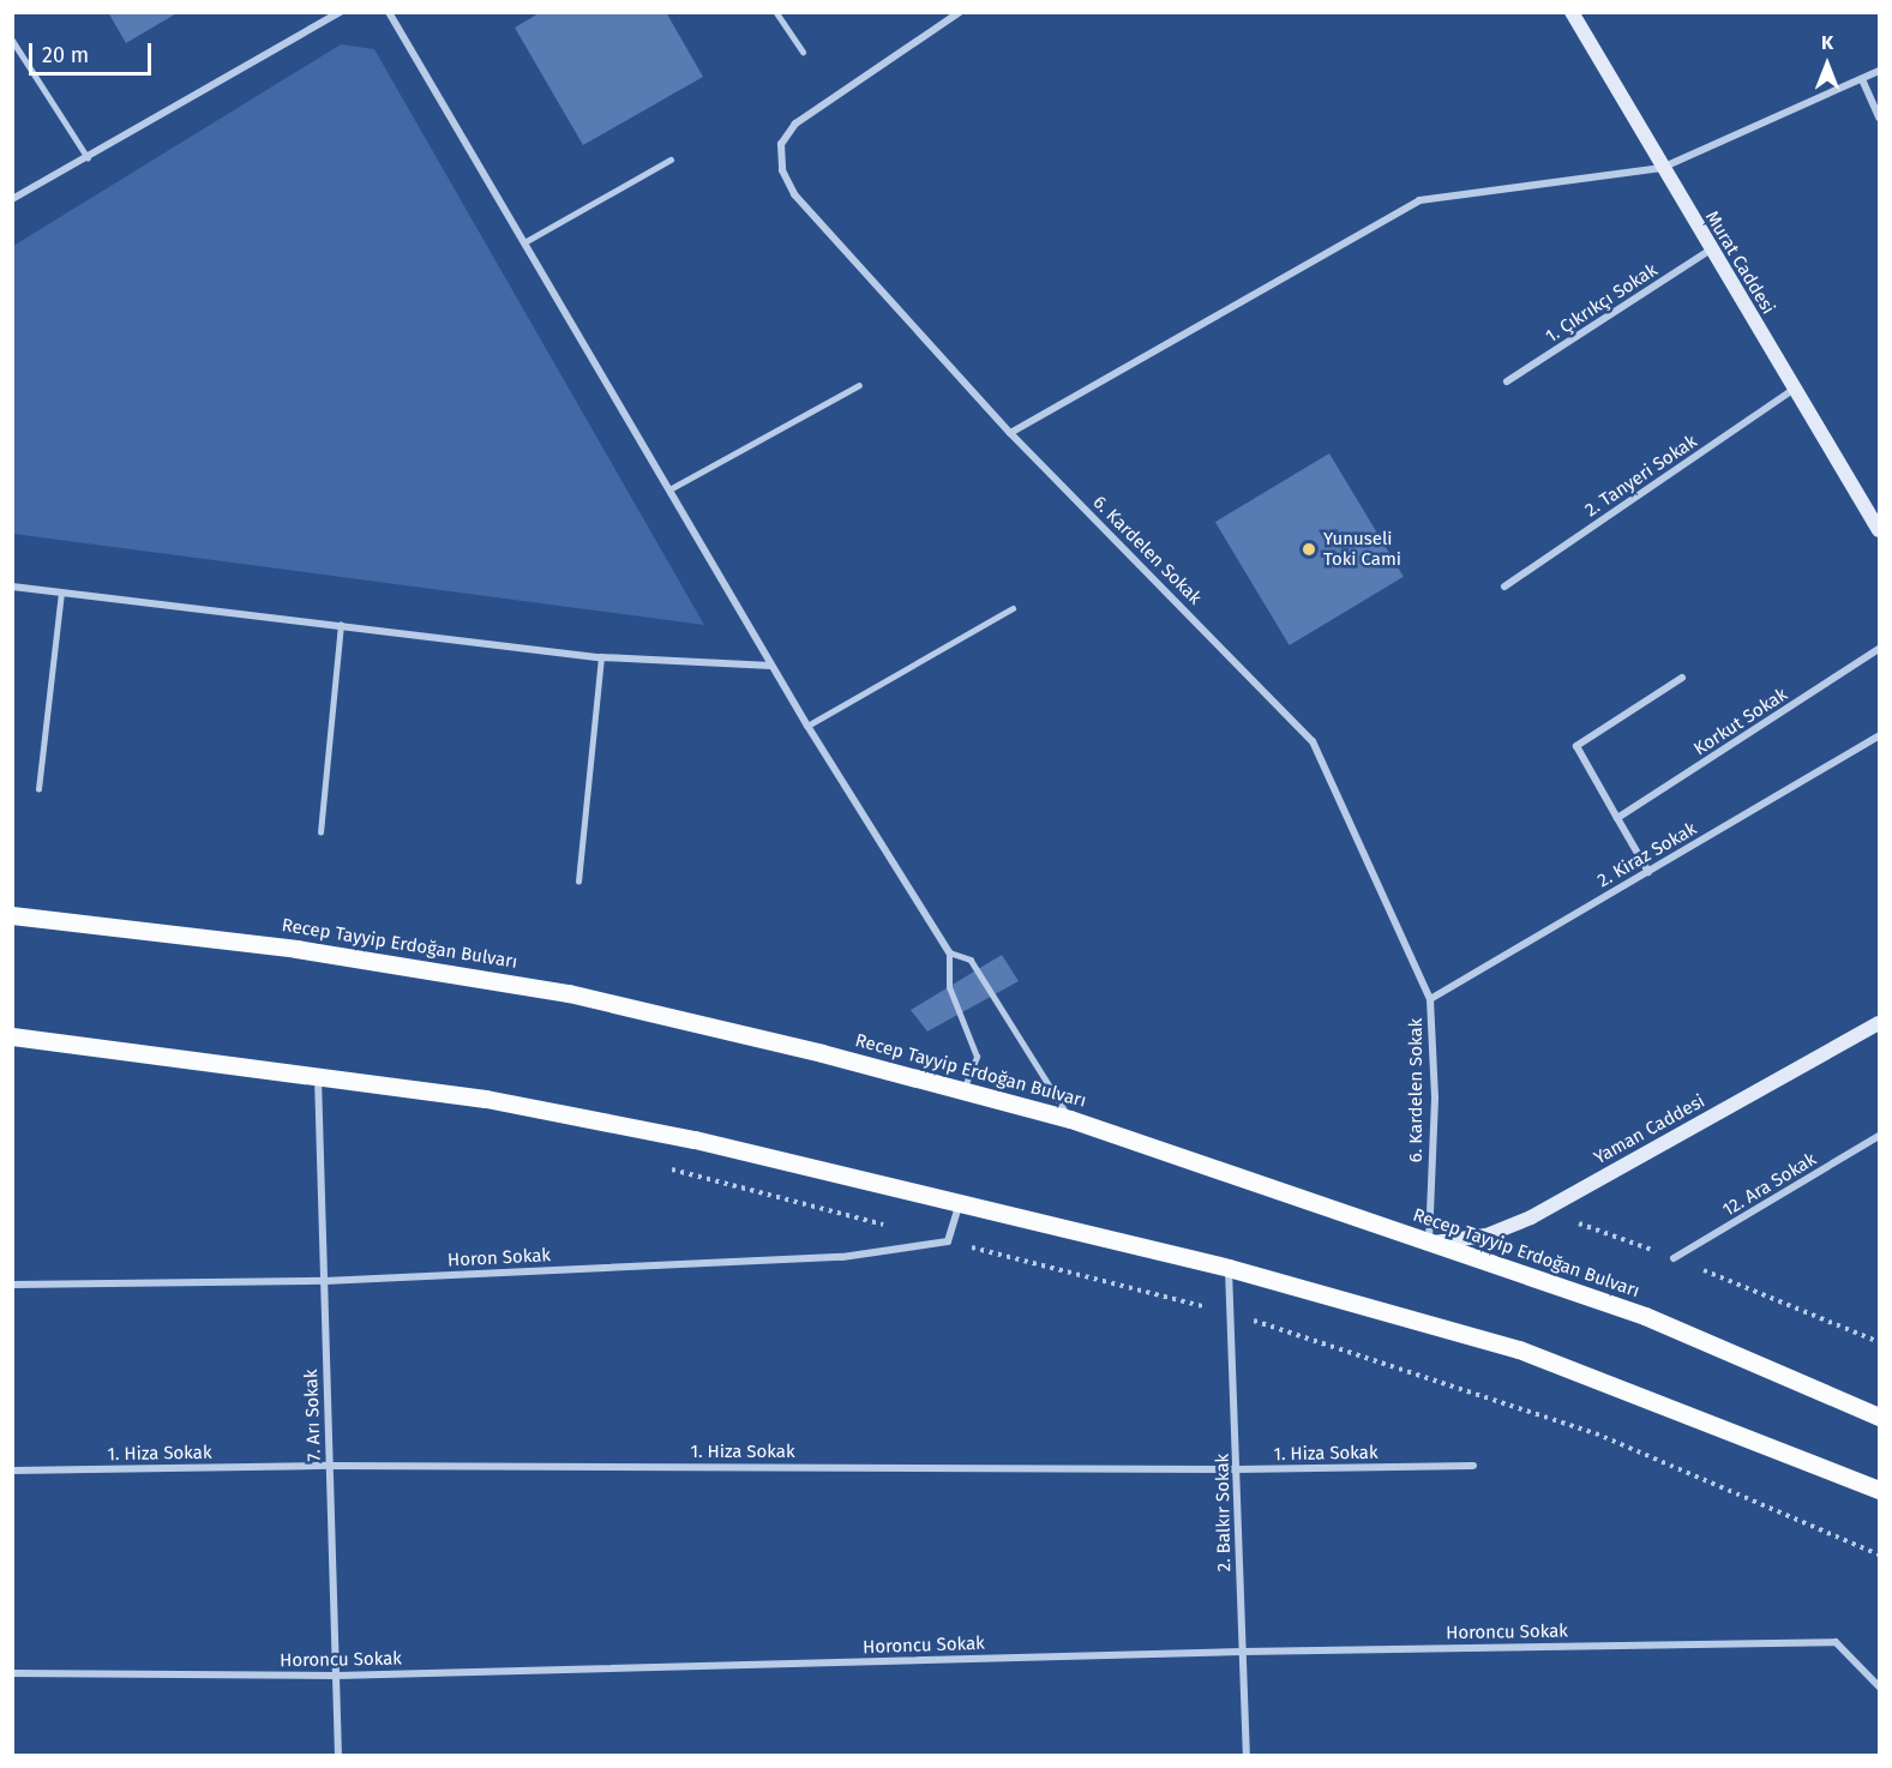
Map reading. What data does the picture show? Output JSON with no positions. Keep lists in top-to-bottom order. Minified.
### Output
{"streets":{"main road":["Recep Tayyip Erdoğan Bulvarı"],"street":["Murat Caddesi","1. Çıkrıkçı Sokak","2. Tanyeri Sokak","6. Kardelen Sokak","Korkut Sokak","2. Kiraz Sokak","Yaman Caddesi","12. Ara Sokak","Horon Sokak","7. Arı Sokak","1. Hiza Sokak","2. Balkır Sokak","Horoncu Sokak"]},"crossings":[["Murat Caddesi","1. Çıkrıkçı Sokak"],["Murat Caddesi","2. Tanyeri Sokak"],["6. Kardelen Sokak","2. Kiraz Sokak"],["6. Kardelen Sokak","Recep Tayyip Erdoğan Bulvarı"],["6. Kardelen Sokak","Yaman Caddesi"],["Recep Tayyip Erdoğan Bulvarı","Yaman Caddesi"],["Horon Sokak","7. Arı Sokak"],["7. Arı Sokak","1. Hiza Sokak"],["7. Arı Sokak","Horoncu Sokak"],["1. Hiza Sokak","2. Balkır Sokak"],["2. Balkır Sokak","Horoncu Sokak"]],"places":["Yunuseli Toki Cami"],"scale_bar":"20 m","north":"top"}
